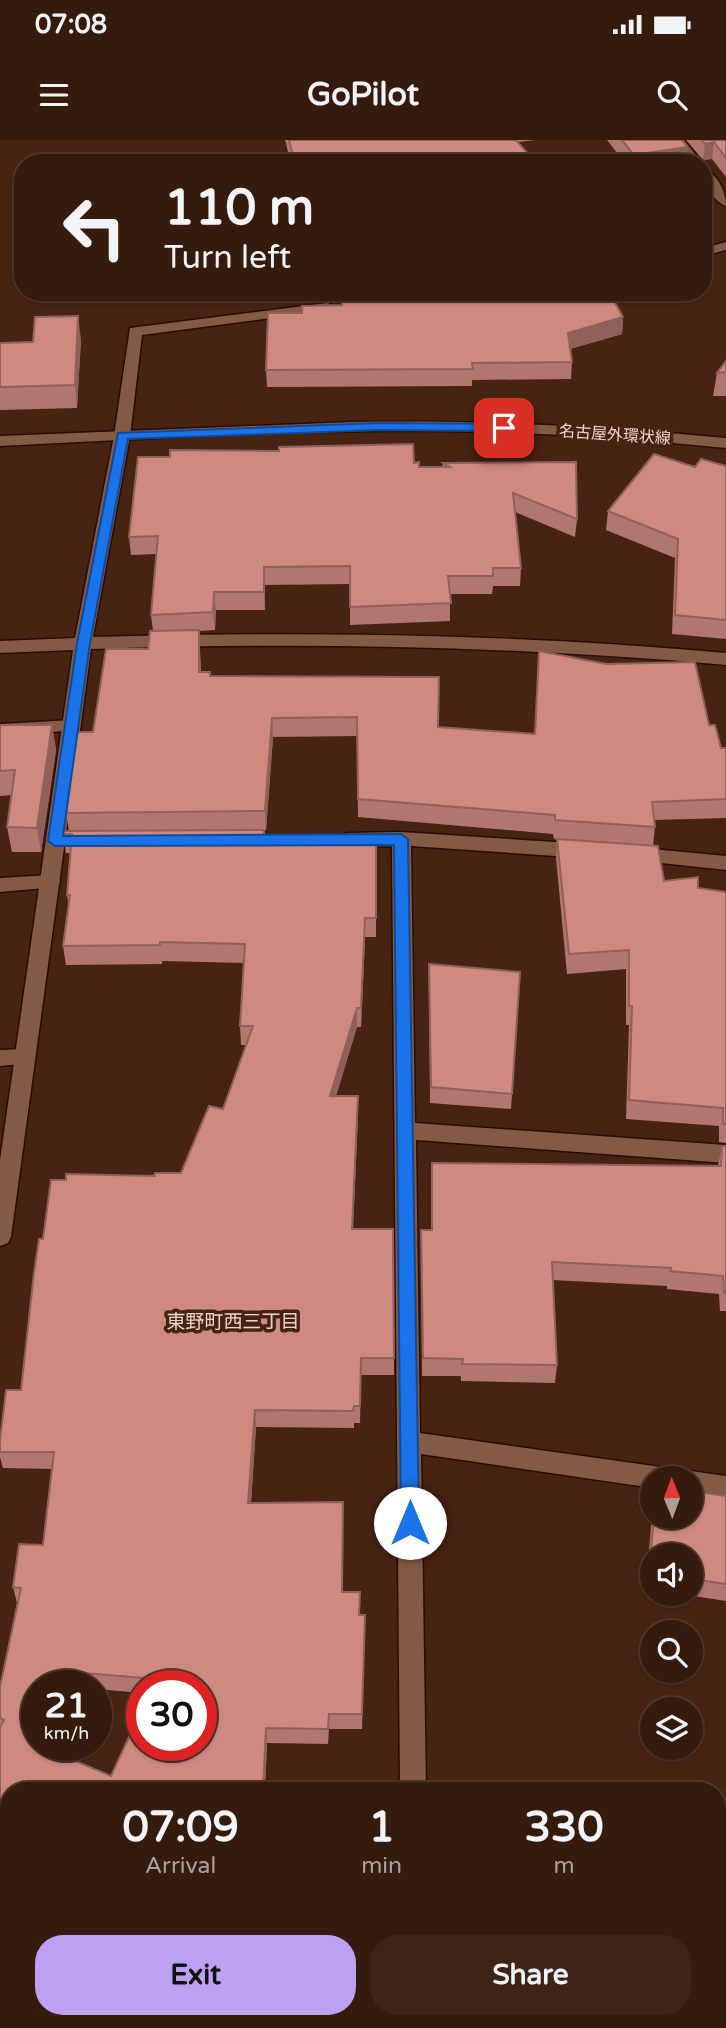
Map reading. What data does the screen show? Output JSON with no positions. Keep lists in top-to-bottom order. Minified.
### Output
{"streets":{"street":["名古屋外環状線"]},"districts":["東野町西三丁目"],"north":"top","page":{"status":"07:08","header":"GoPilot","turn":["110 m","Turn left"],"speed":"21 km/h","limit":"30","eta":["07:09","Arrival","1","min","330","m"],"buttons":["Exit","Share"]}}
